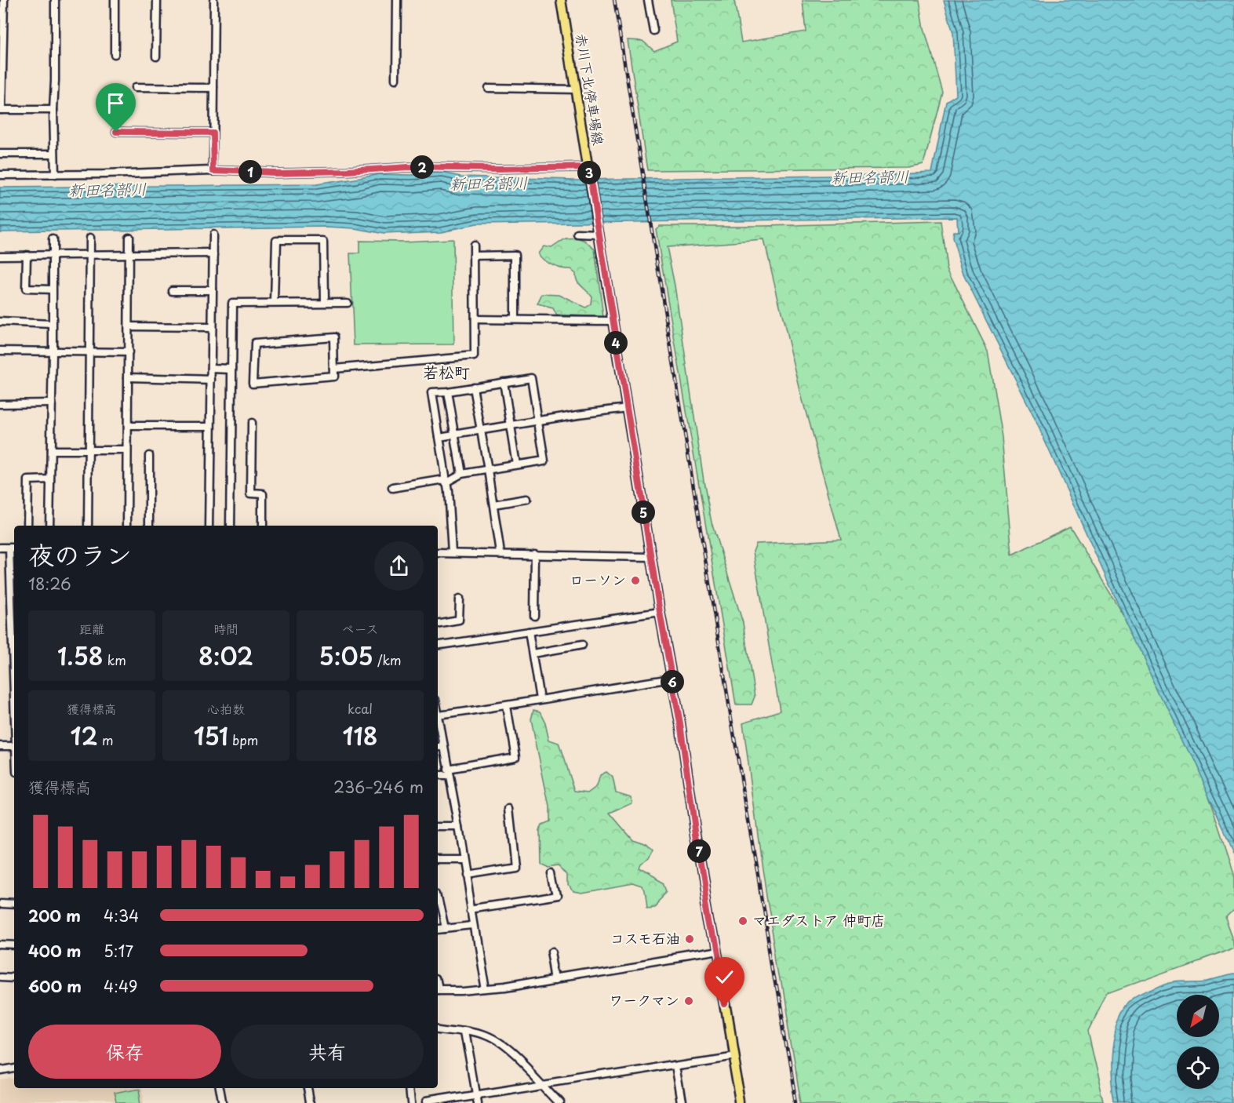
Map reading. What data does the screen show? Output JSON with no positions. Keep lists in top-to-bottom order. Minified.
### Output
{"streets":{"main road":["赤川下北停車場線"]},"districts":["若松町"],"water":["新田名部川"],"places":["ローソン","マエダストア 仲町店","コスモ石油","ワークマン"],"north":"bottom left","page":{"pins":["2","1","3","4","5","6","7"],"heading":["夜のラン","18:26"],"stats":[["距離","1.58 km"],["時間","8:02"],["ペース","5:05 /km"],["獲得標高","12 m"],["心拍数","151 bpm"],["kcal","118"]],"chart":["獲得標高","236–246 m"],"list":[{"name":"200 m","note":"4:34"},{"name":"400 m","note":"5:17"},{"name":"600 m","note":"4:49"}],"buttons":["保存","共有"]}}
